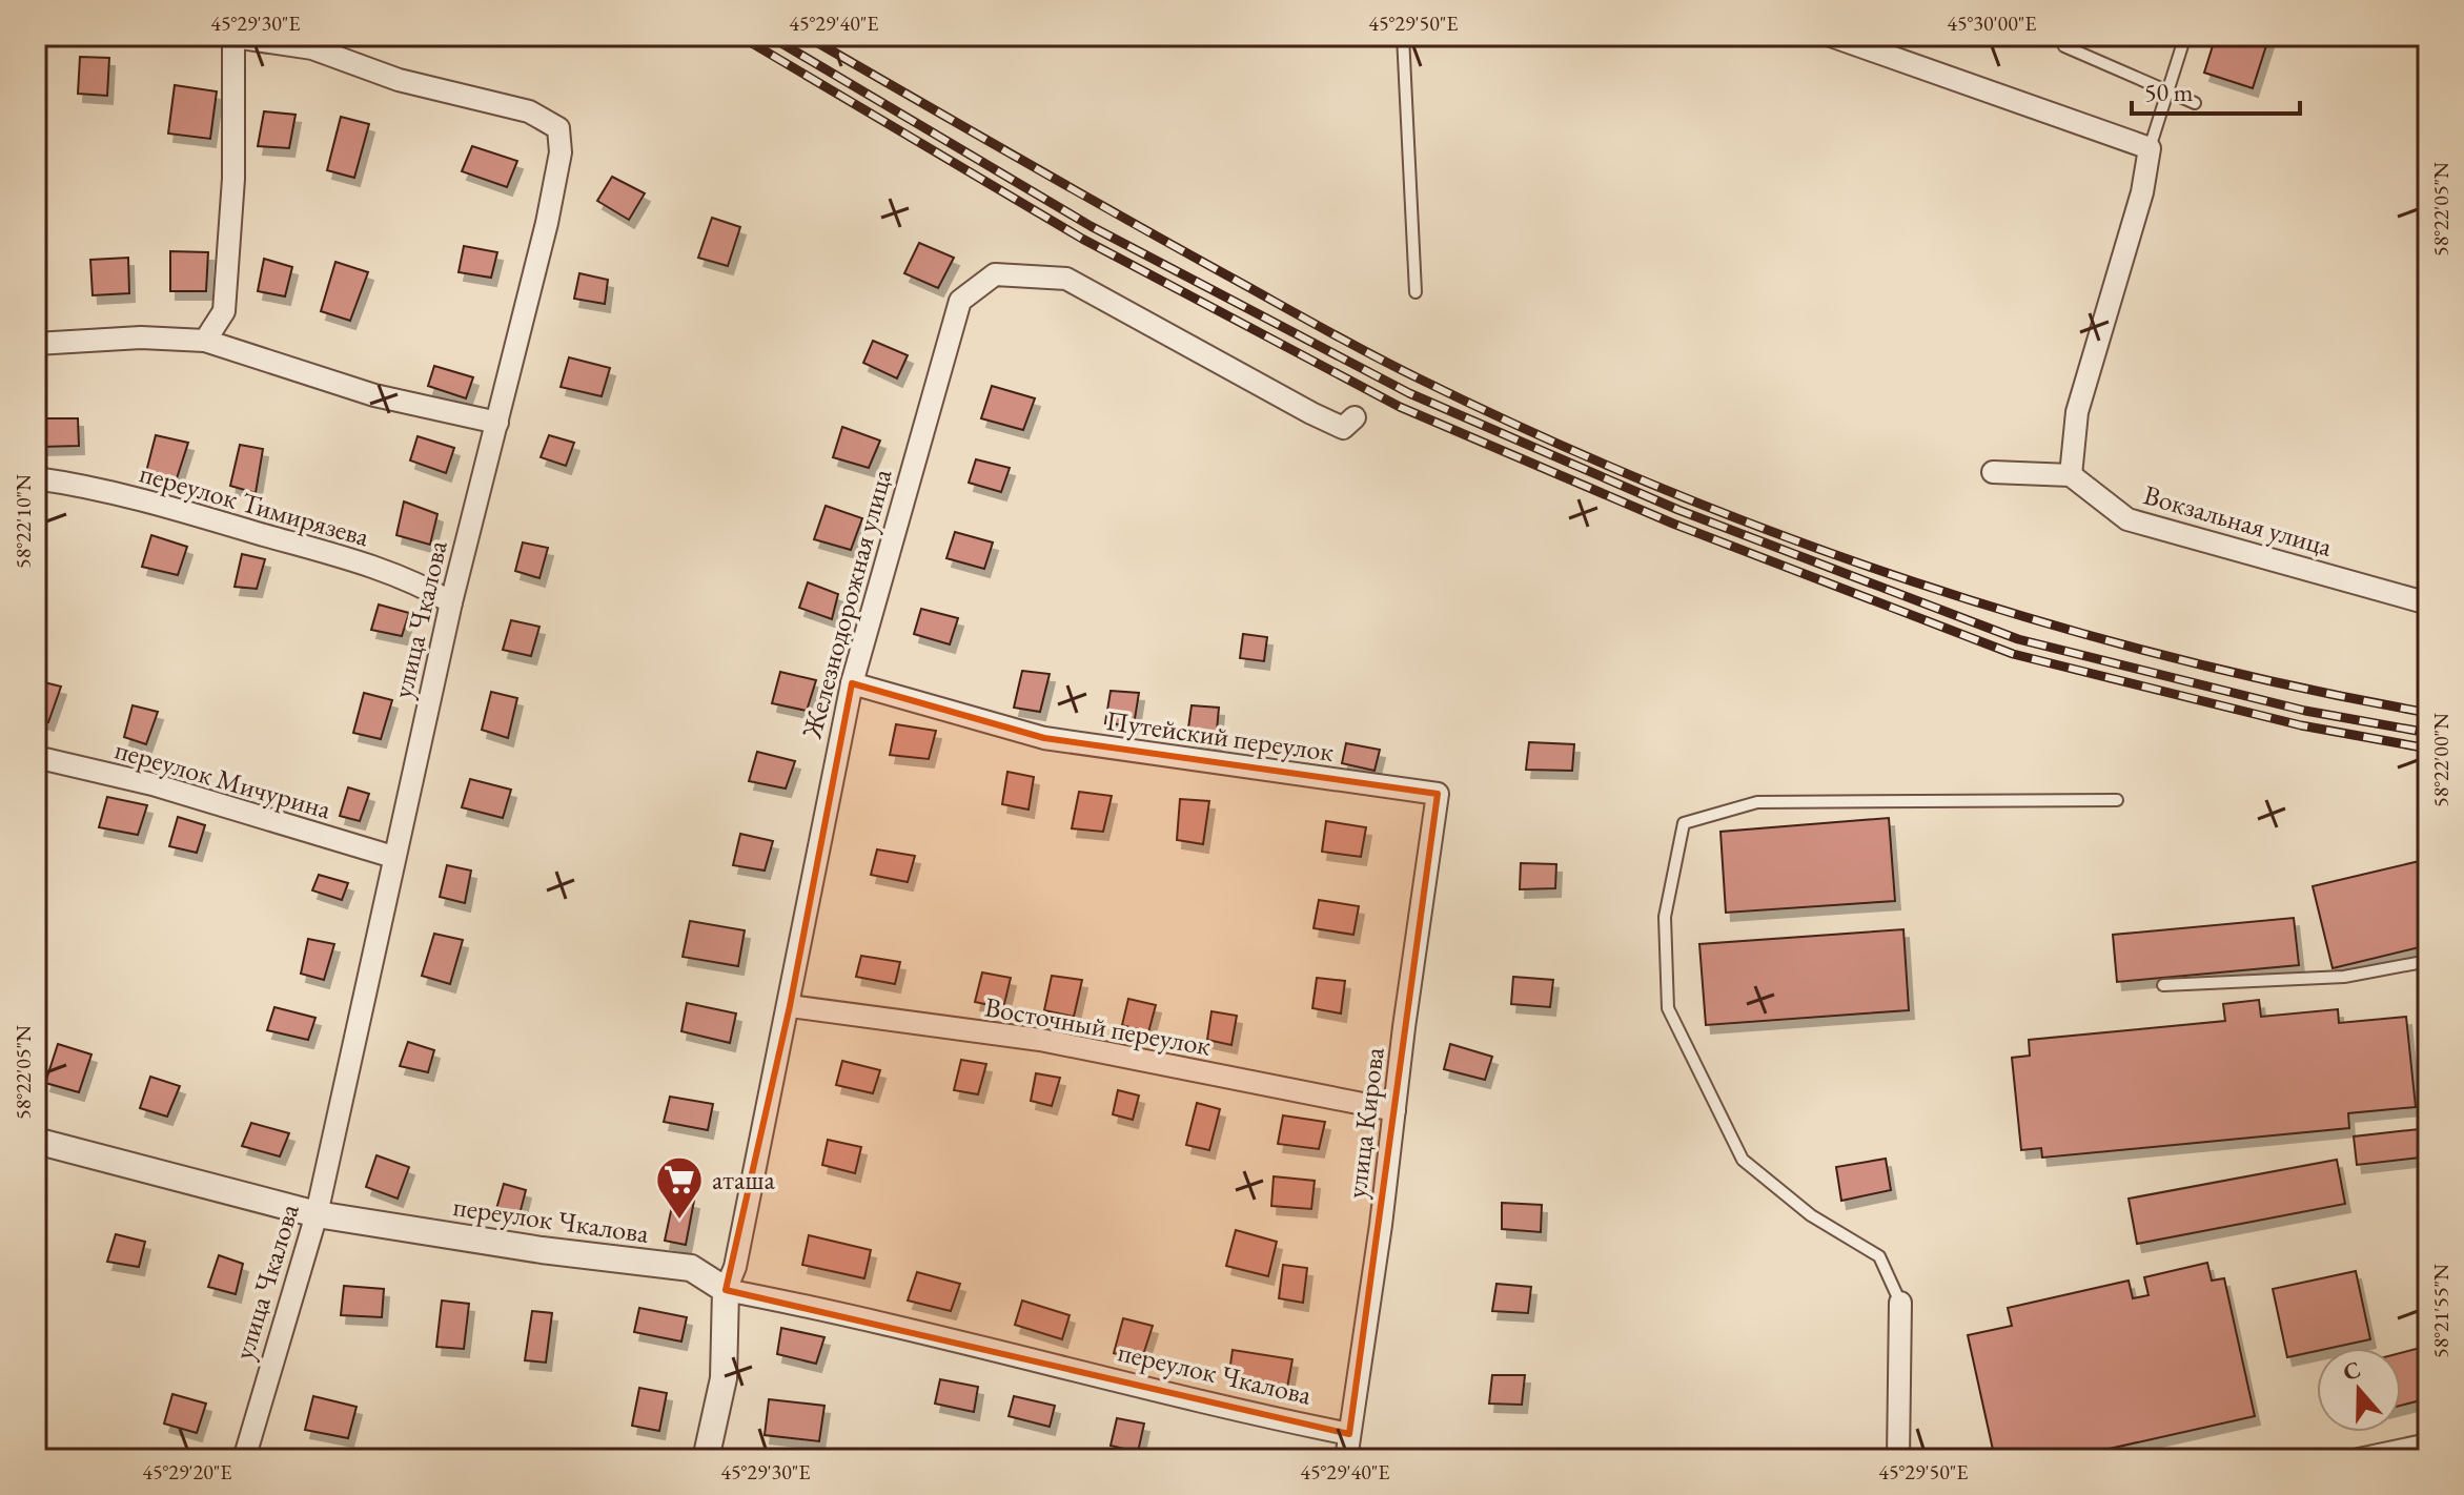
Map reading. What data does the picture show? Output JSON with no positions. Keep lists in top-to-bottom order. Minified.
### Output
{"streets":{"street":["переулок Тимирязева","Вокзальная улица","Железнодорожная улица","улица Чкалова","Путейский переулок","переулок Мичурина","Восточный переулок","улица Кирова","переулок Чкалова"]},"crossings":[["переулок Тимирязева","улица Чкалова"],["Железнодорожная улица","Путейский переулок"],["Железнодорожная улица","Восточный переулок"],["Железнодорожная улица","переулок Чкалова"],["улица Чкалова","переулок Мичурина"],["улица Чкалова","переулок Чкалова"],["Путейский переулок","улица Кирова"],["Восточный переулок","улица Кирова"],["улица Кирова","переулок Чкалова"]],"places":{"supermarket":["аташа"]},"scale_bar":"50 m","north":"top","coordinates":["45°29'30\"E","45°29'40\"E","45°29'50\"E","45°30'00\"E","58°22'05\"N","58°22'10\"N","58°22'00\"N","58°21'55\"N","45°29'20\"E"]}
